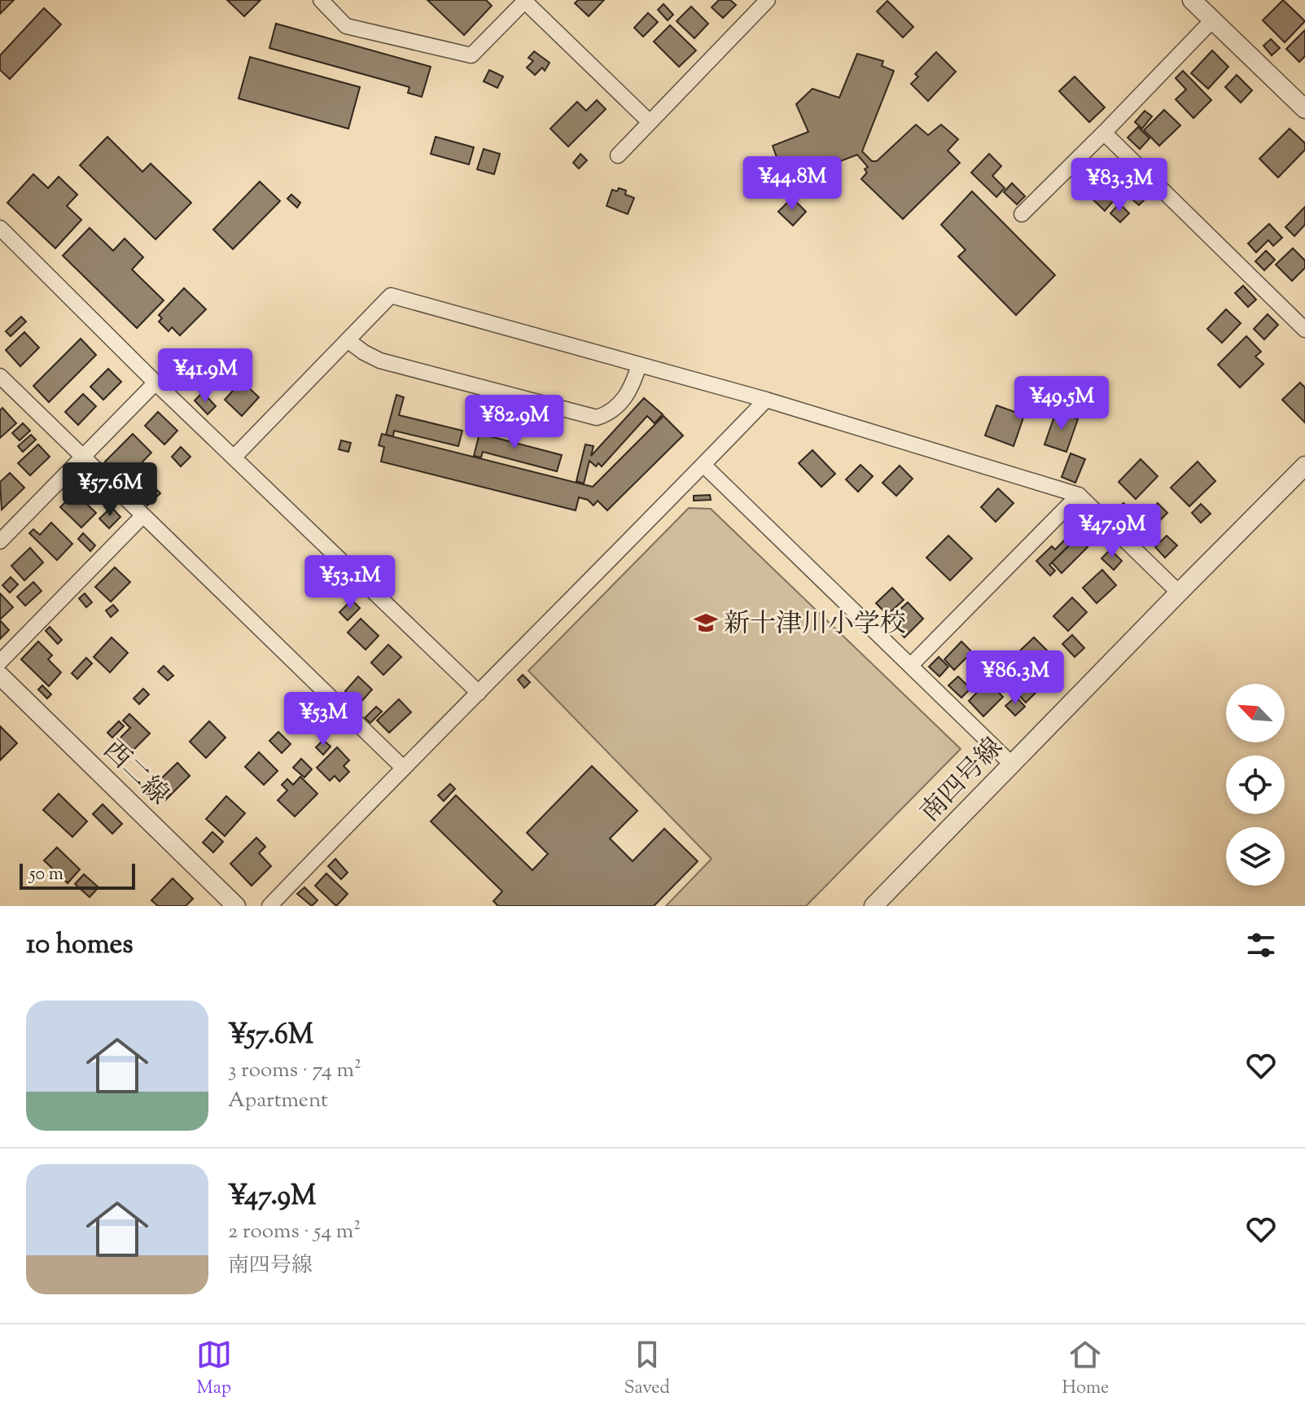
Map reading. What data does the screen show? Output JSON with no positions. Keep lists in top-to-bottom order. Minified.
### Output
{"streets":{"street":["西二線","南四号線"]},"places":{"school or university":["新十津川小学校"]},"scale_bar":"50 m","north":"top left","page":{"price":["¥44.8M","¥83.3M","¥41.9M","¥49.5M","¥82.9M","¥57.6M","¥47.9M","¥53.1M","¥86.3M","¥53M"],"scale":"50 m","heading":"10 homes","list":[{"name":"¥57.6M","note":"3 rooms · 74 m² · Apartment"},{"name":"¥47.9M","note":"2 rooms · 54 m² · 南四号線"}],"tabs":["Map","Saved","Home"]}}
